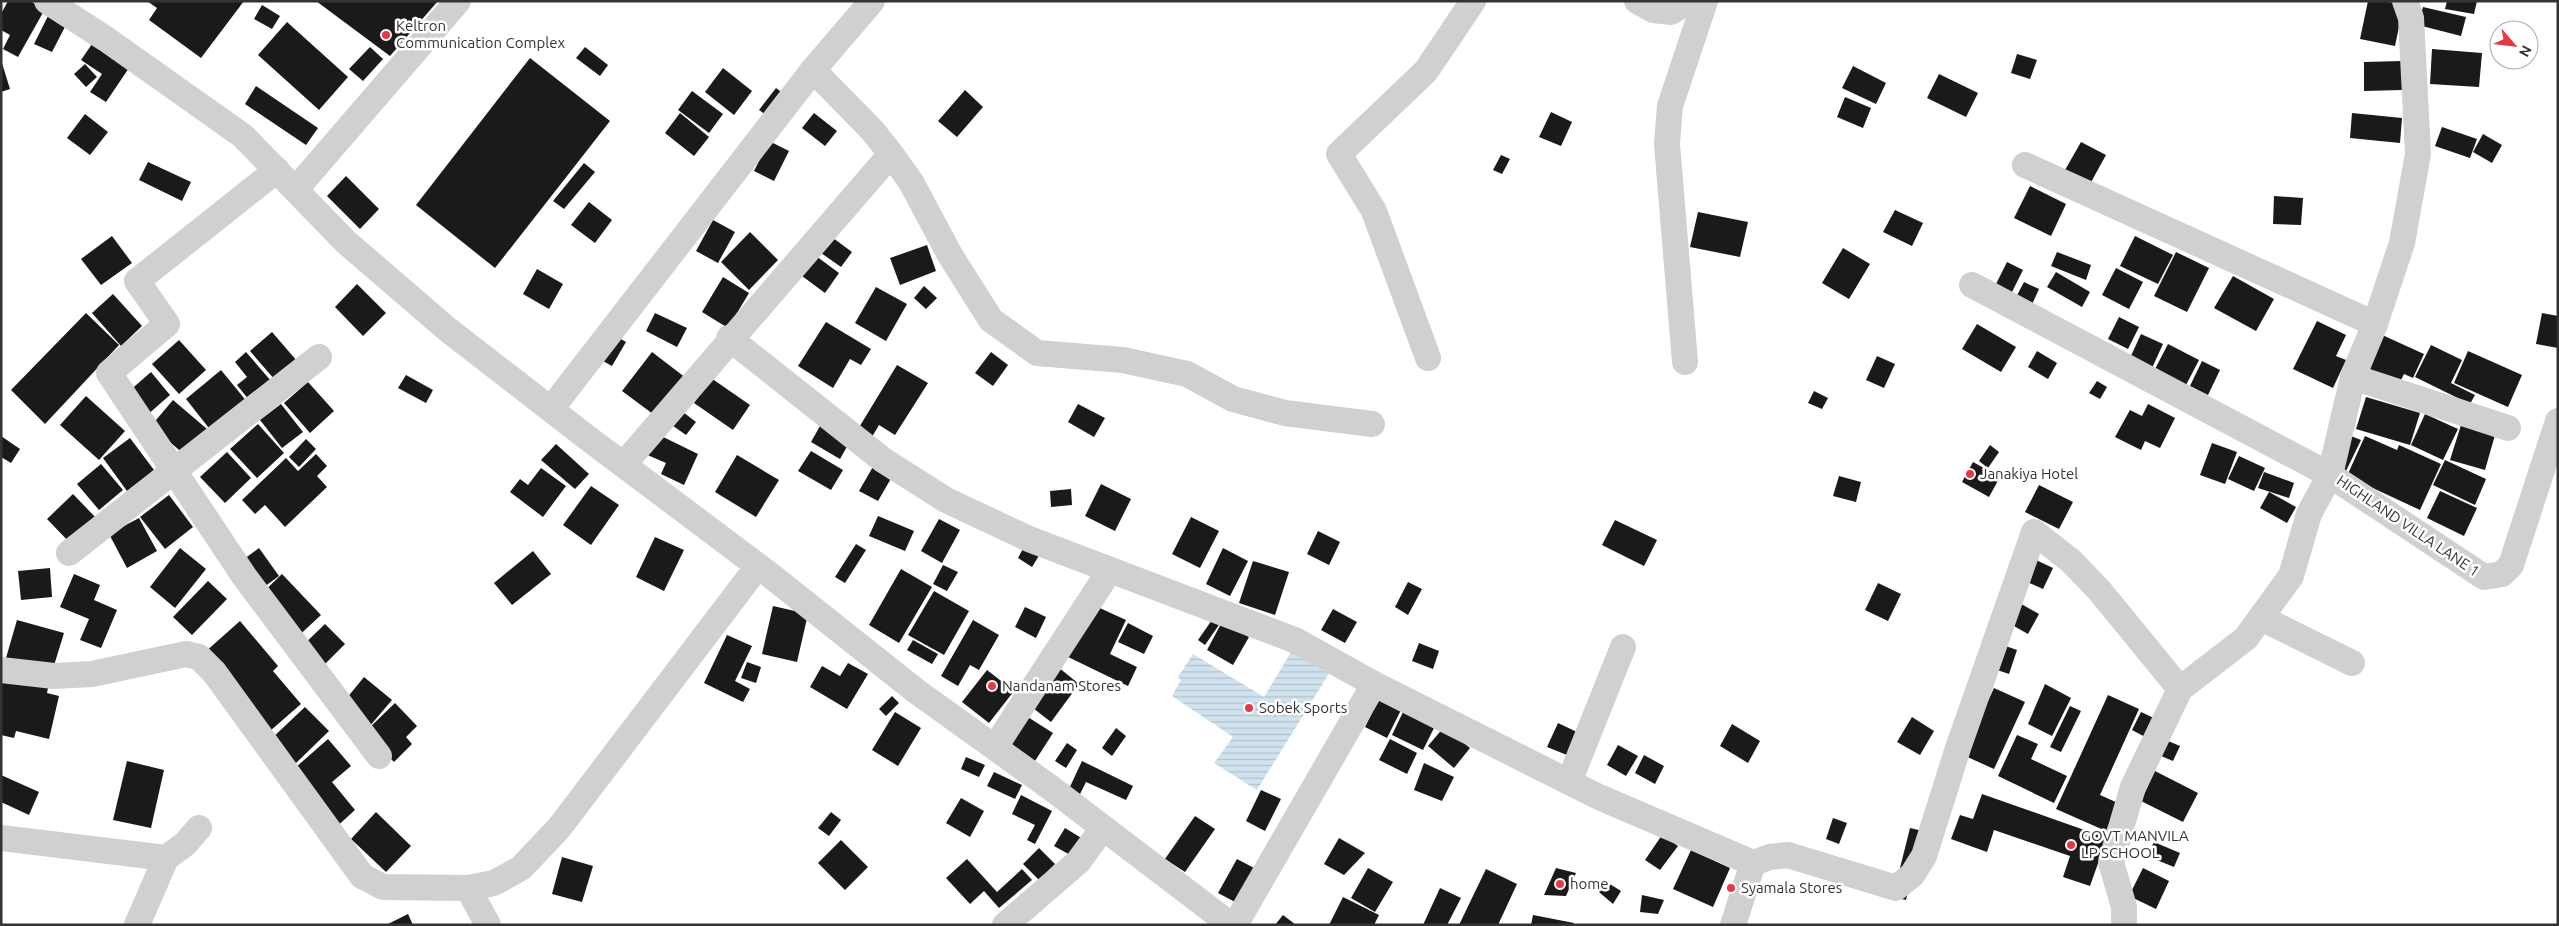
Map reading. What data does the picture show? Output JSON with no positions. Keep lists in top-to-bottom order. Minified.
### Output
{"streets":{"street":["HIGHLAND VILLA LANE 1"]},"places":["Keltron Communication Complex","Janakiya Hotel","Nandanam Stores","Sobek Sports","GOVT MANVILA LP SCHOOL","home","Syamala Stores"],"north":"bottom right"}
